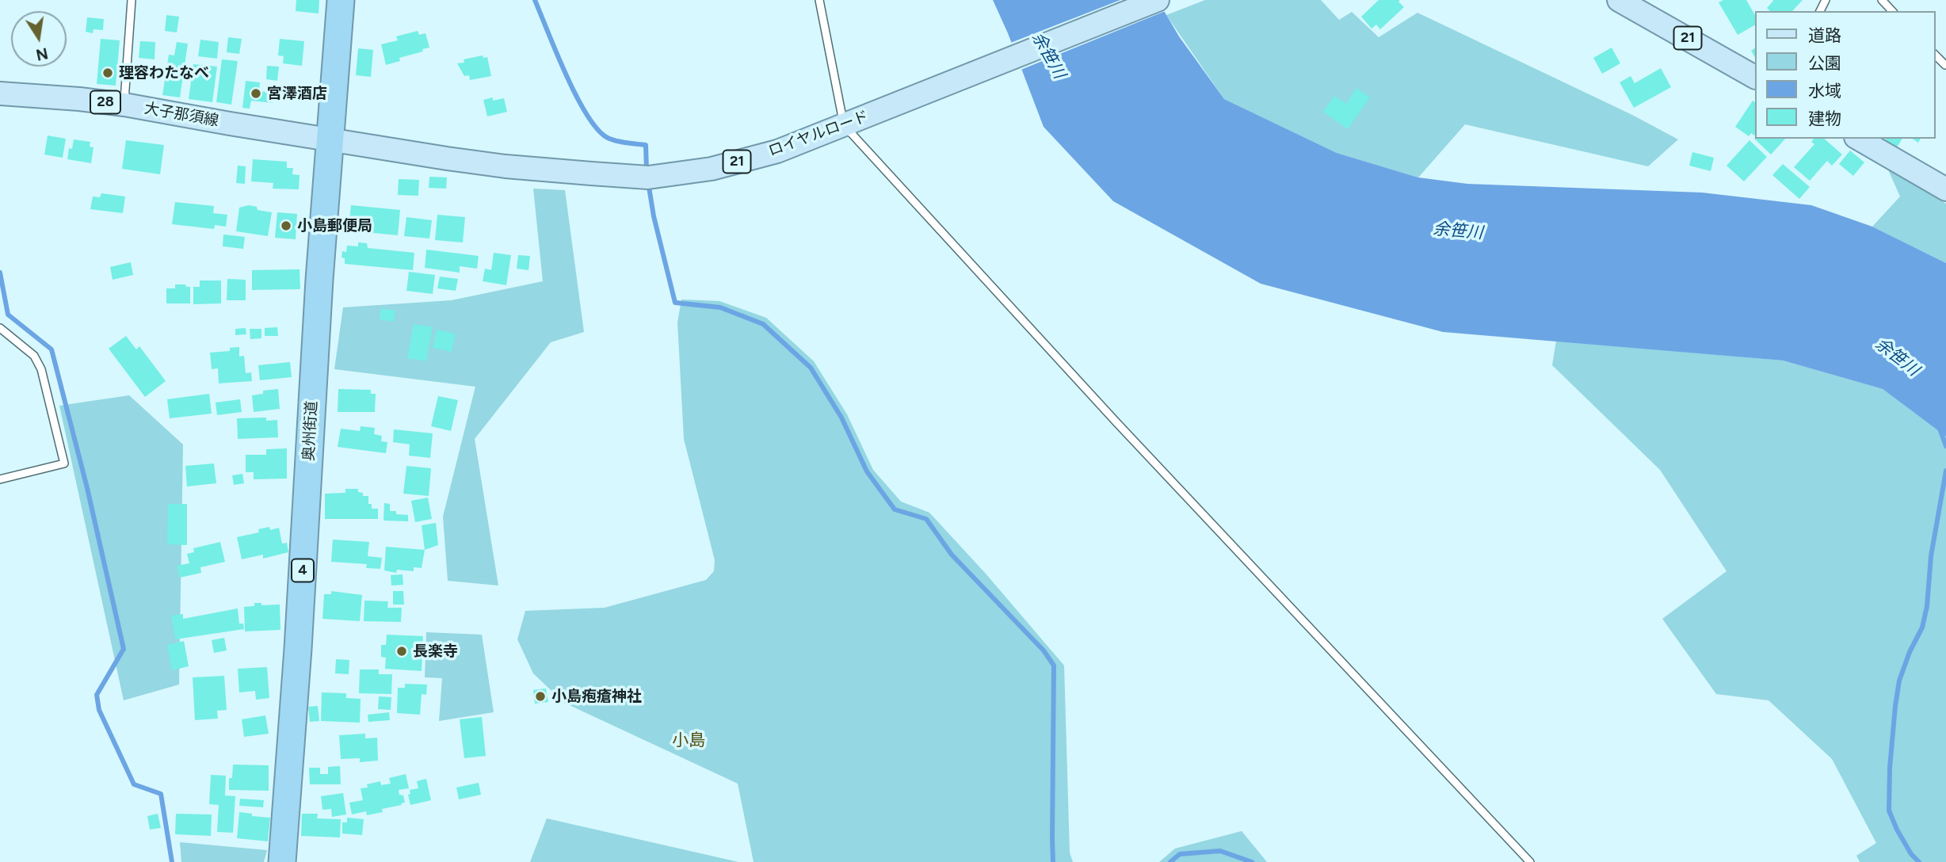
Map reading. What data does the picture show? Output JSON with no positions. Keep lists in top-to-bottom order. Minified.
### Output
{"streets":{"highway":["奥州街道","4"],"main road":["21","28","大子那須線","ロイヤルロード"]},"crossings":[["大子那須線","ロイヤルロード"],["大子那須線","奥州街道"],["ロイヤルロード","奥州街道"]],"districts":["小島"],"water":["余笹川"],"places":["理容わたなべ","宮澤酒店","小島郵便局","長楽寺","小島疱瘡神社"],"legend":["道路","公園","水域","建物"],"north":"bottom"}
